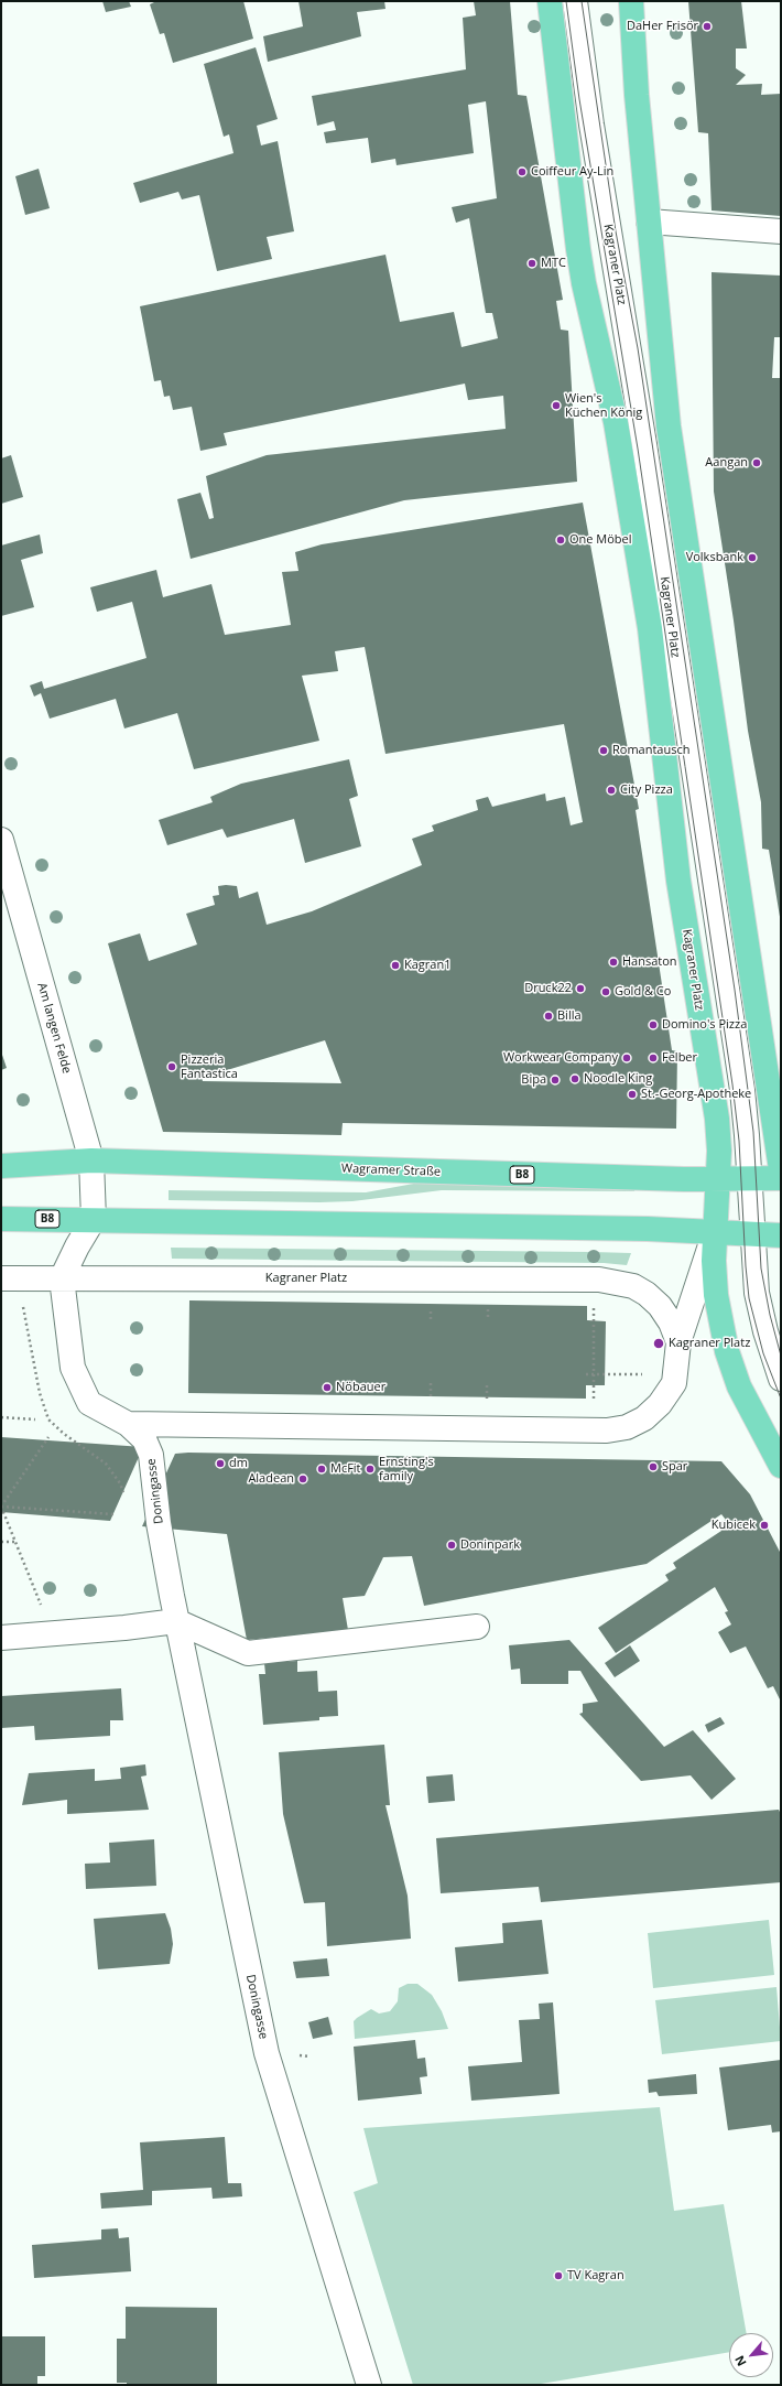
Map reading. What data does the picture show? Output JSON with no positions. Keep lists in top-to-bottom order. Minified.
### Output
{"streets":{"main road":["Kagraner Platz","Wagramer Straße","B8"],"street":["Am langen Felde","Doningasse"]},"crossings":[["Kagraner Platz","Wagramer Straße"],["Kagraner Platz","B8"],["Kagraner Platz","Doningasse"],["Am langen Felde","Wagramer Straße"],["Am langen Felde","B8"]],"places":["DaHer Frisör","Coiffeur Ay-Lin","MTC","Wien's Küchen König","Aangan","One Möbel","Volksbank","Romantausch","City Pizza","Hansaton","Kagran1","Druck22","Gold & Co","Billa","Domino's Pizza","Workwear Company","Felber","Pizzeria Fantastica","Noodle King","Bipa","St.-Georg-Apotheke","Kagraner Platz","Nöbauer","dm","Spar","McFit","Ernsting's family","Aladean","Kubicek","Doninpark","TV Kagran"],"north":"bottom left"}
